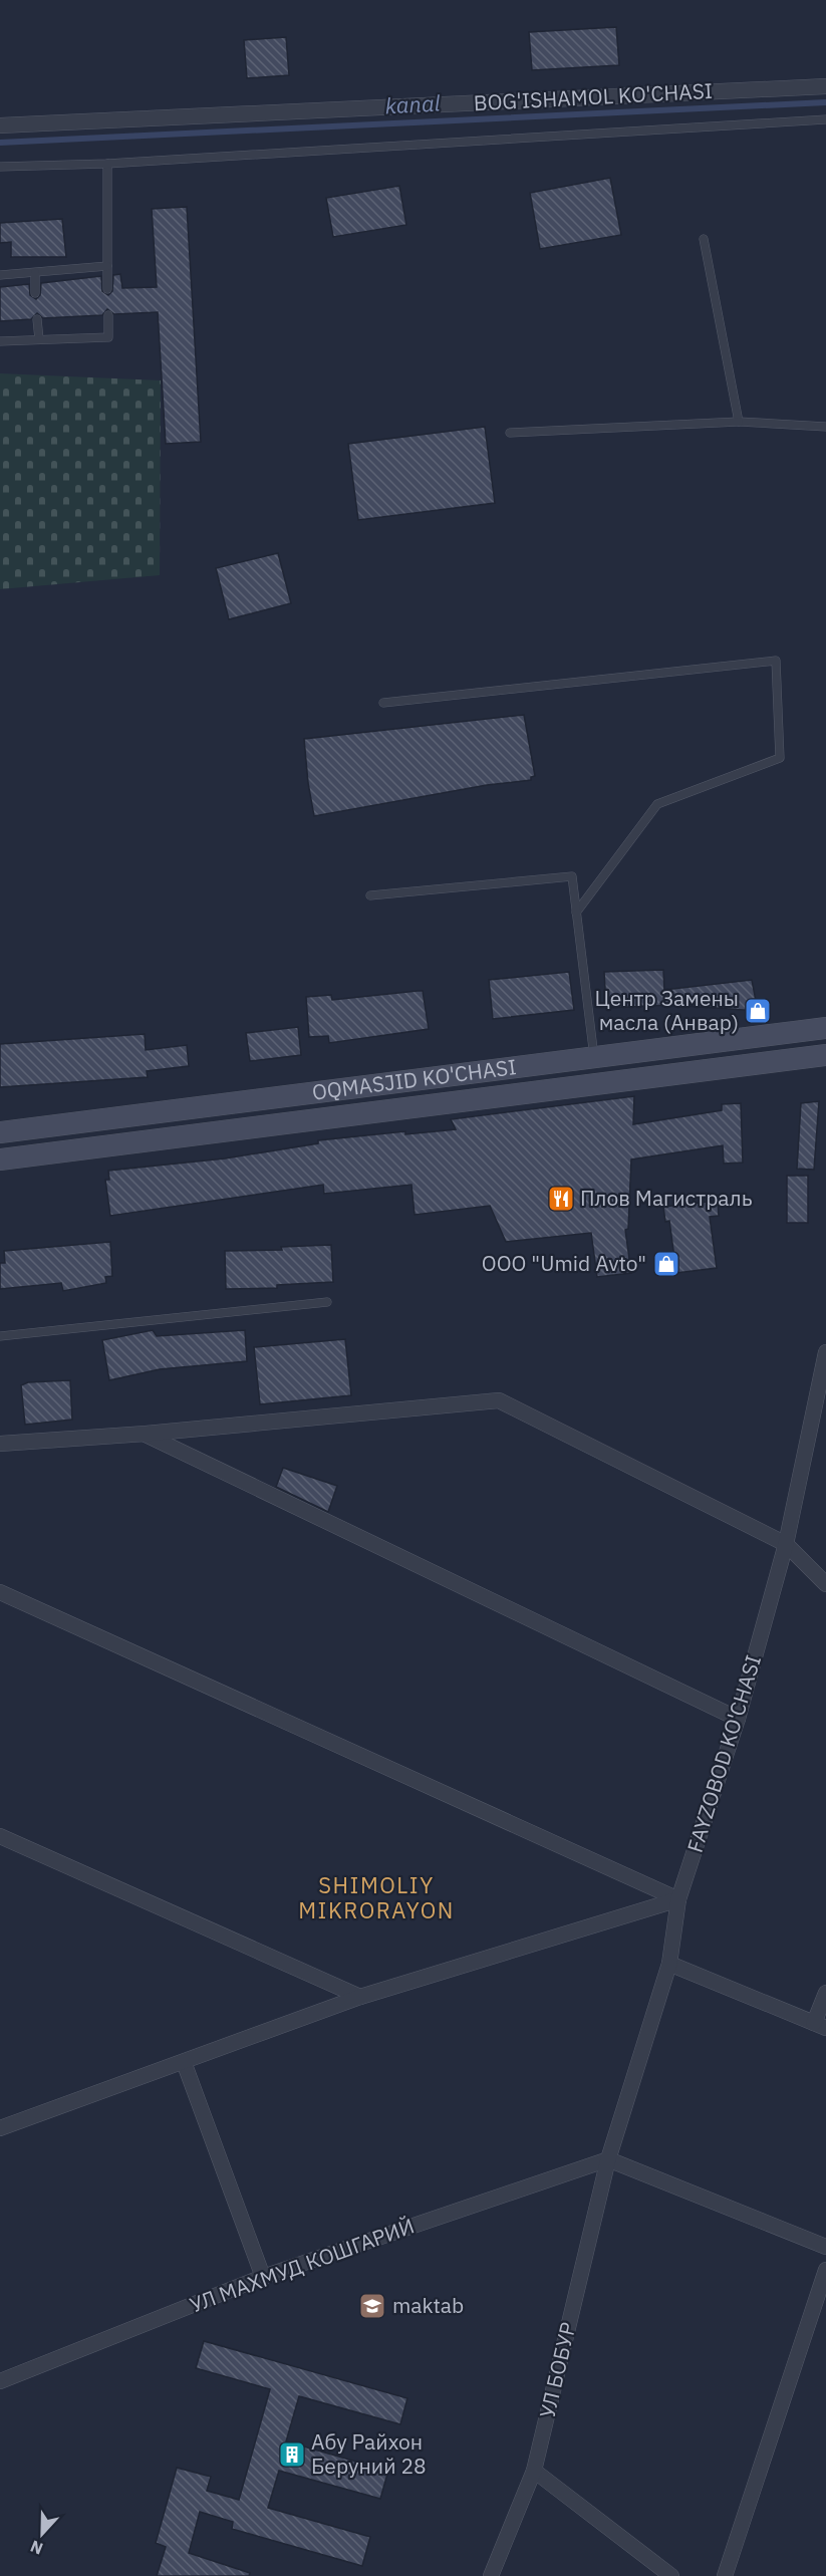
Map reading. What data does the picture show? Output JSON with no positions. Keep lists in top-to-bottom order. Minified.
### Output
{"streets":{"main road":["OQMASJID KO'CHASI"],"street":["BOG'ISHAMOL KO'CHASI","FAYZOBOD KO'CHASI","УЛ МАХМУД КОШГАРИЙ","УЛ БОБУР"]},"crossings":[["FAYZOBOD KO'CHASI","УЛ МАХМУД КОШГАРИЙ"],["FAYZOBOD KO'CHASI","УЛ БОБУР"],["УЛ МАХМУД КОШГАРИЙ","УЛ БОБУР"]],"districts":["SHIMOLIY MIKRORAYON"],"water":["kanal"],"places":{"shop":["Центр Замены масла (Анвар)","ООО \"Umid Avto\""],"restaurant":["Плов Магистраль"],"school or university":["maktab"],"building":["Абу Райхон Беруний 28"]},"north":"bottom"}
